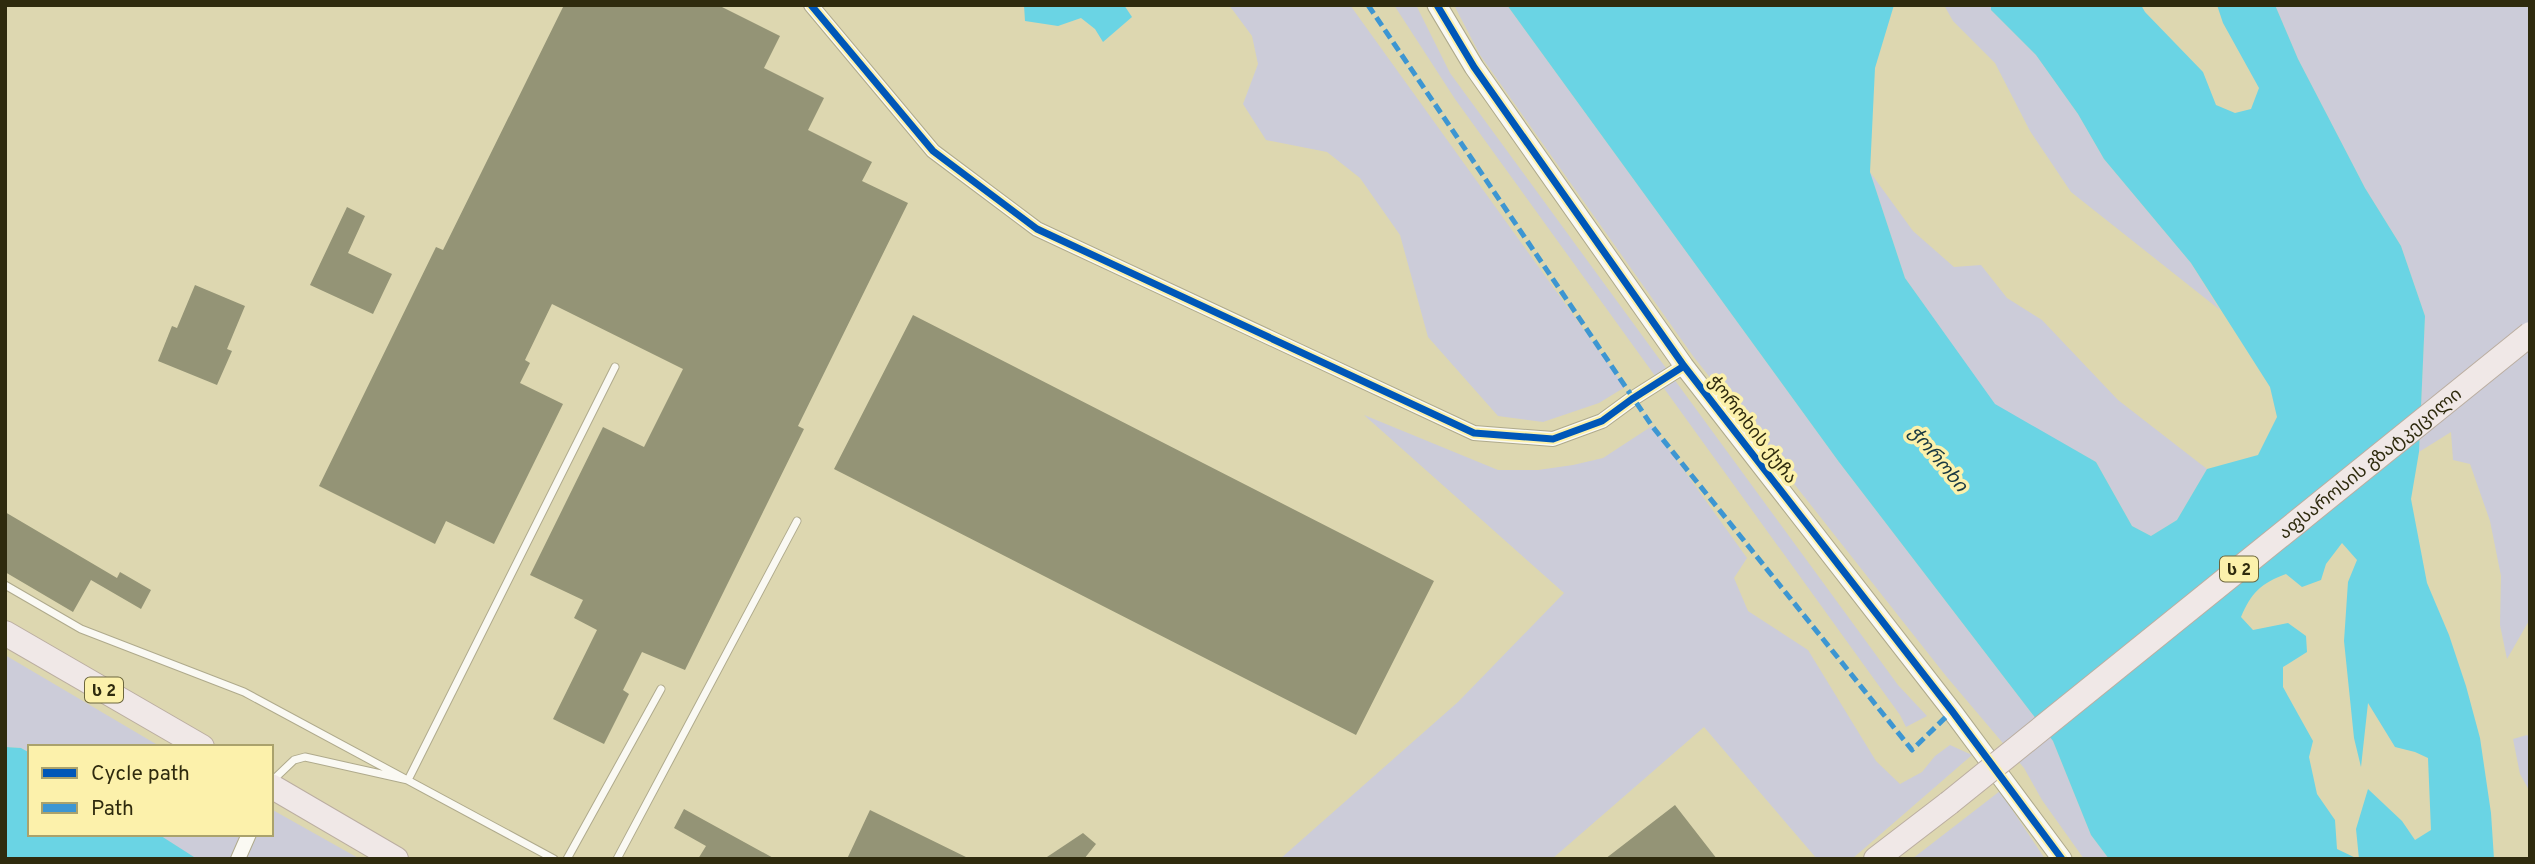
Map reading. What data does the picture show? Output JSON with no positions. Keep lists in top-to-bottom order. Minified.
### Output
{"streets":{"highway":["აფსაროსის გზატკეცილი","ს 2"],"street":["ჭოროხის ქუჩა"]},"water":["ჭოროხი"],"legend":["Cycle path","Path"]}
